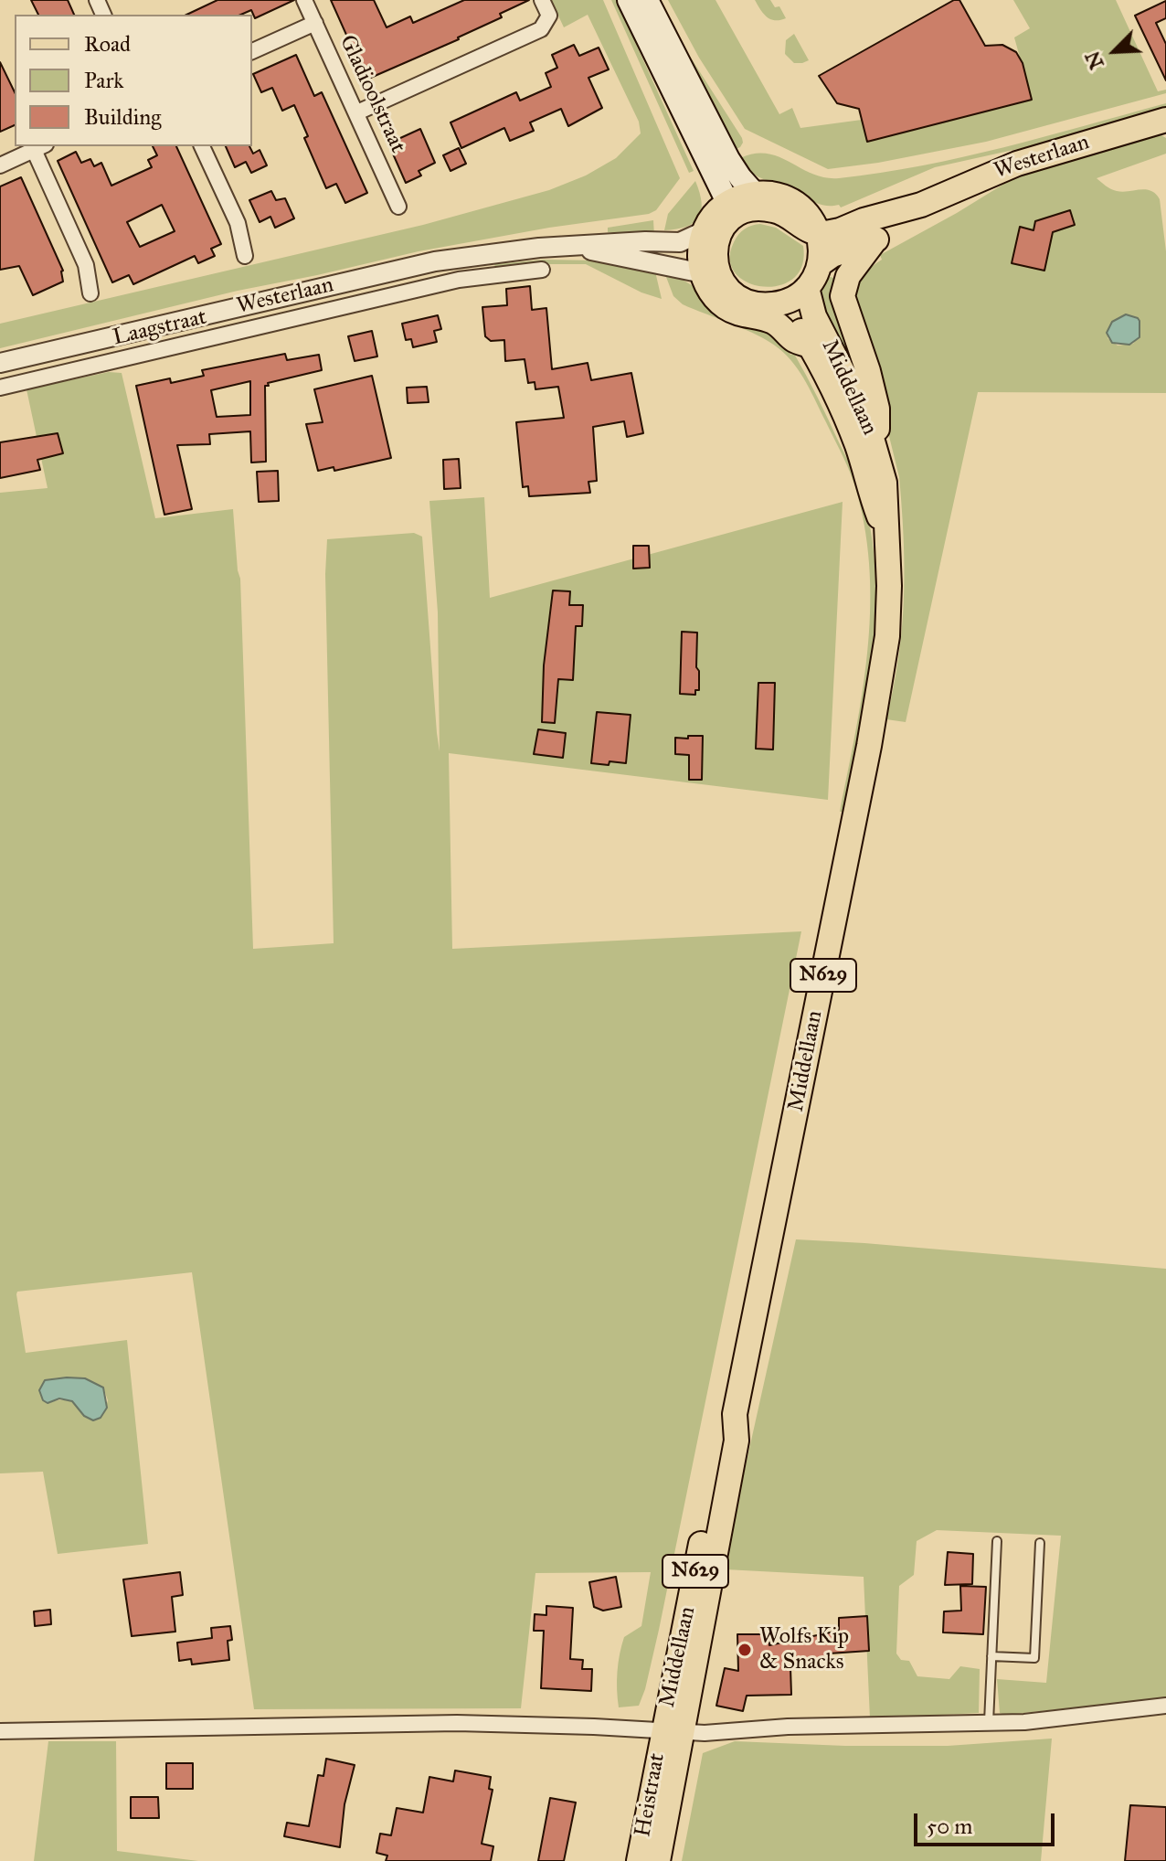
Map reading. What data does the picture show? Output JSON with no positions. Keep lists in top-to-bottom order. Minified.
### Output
{"streets":{"main road":["Westerlaan","Middellaan","N629","Heistraat"],"street":["Gladioolstraat","Laagstraat"]},"crossings":[["Westerlaan","Middellaan"],["Middellaan","Heistraat"]],"places":["Wolfs Kip & Snacks"],"legend":["Road","Park","Building"],"scale_bar":"50 m","north":"bottom left"}
